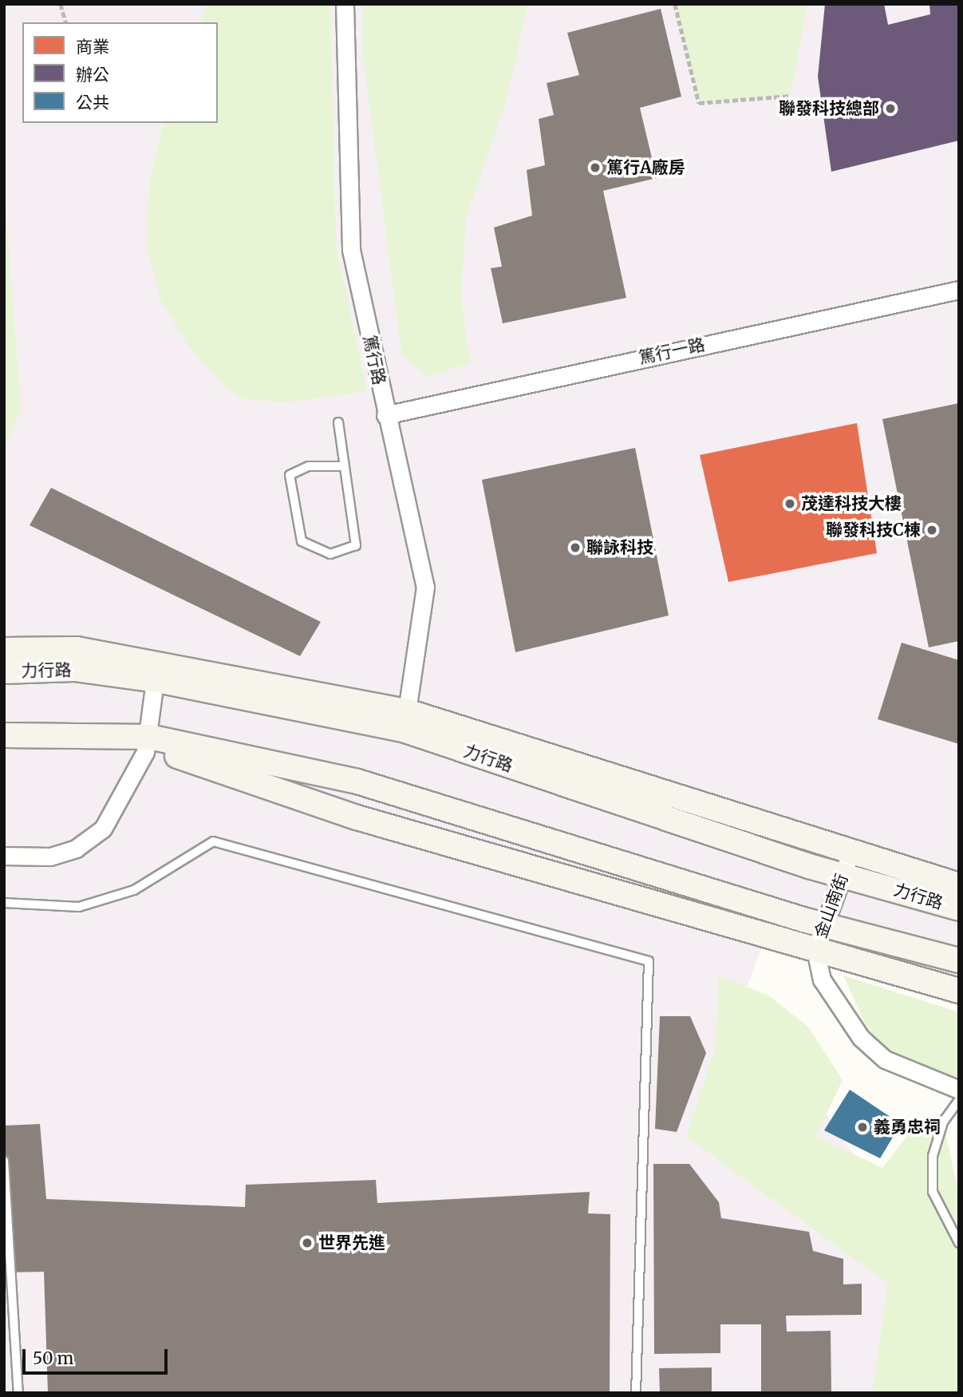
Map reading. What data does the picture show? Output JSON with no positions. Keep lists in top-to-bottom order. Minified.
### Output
{"streets":{"street":["篤行一路","篤行路","力行路","金山南街"]},"crossings":[["篤行一路","篤行路"],["篤行路","力行路"],["力行路","金山南街"]],"places":["聯發科技總部","篤行A廠房","茂達科技大樓","聯發科技C棟","聯詠科技","義勇忠祠","世界先進"],"legend":["商業","辦公","公共"],"scale_bar":"50 m"}
